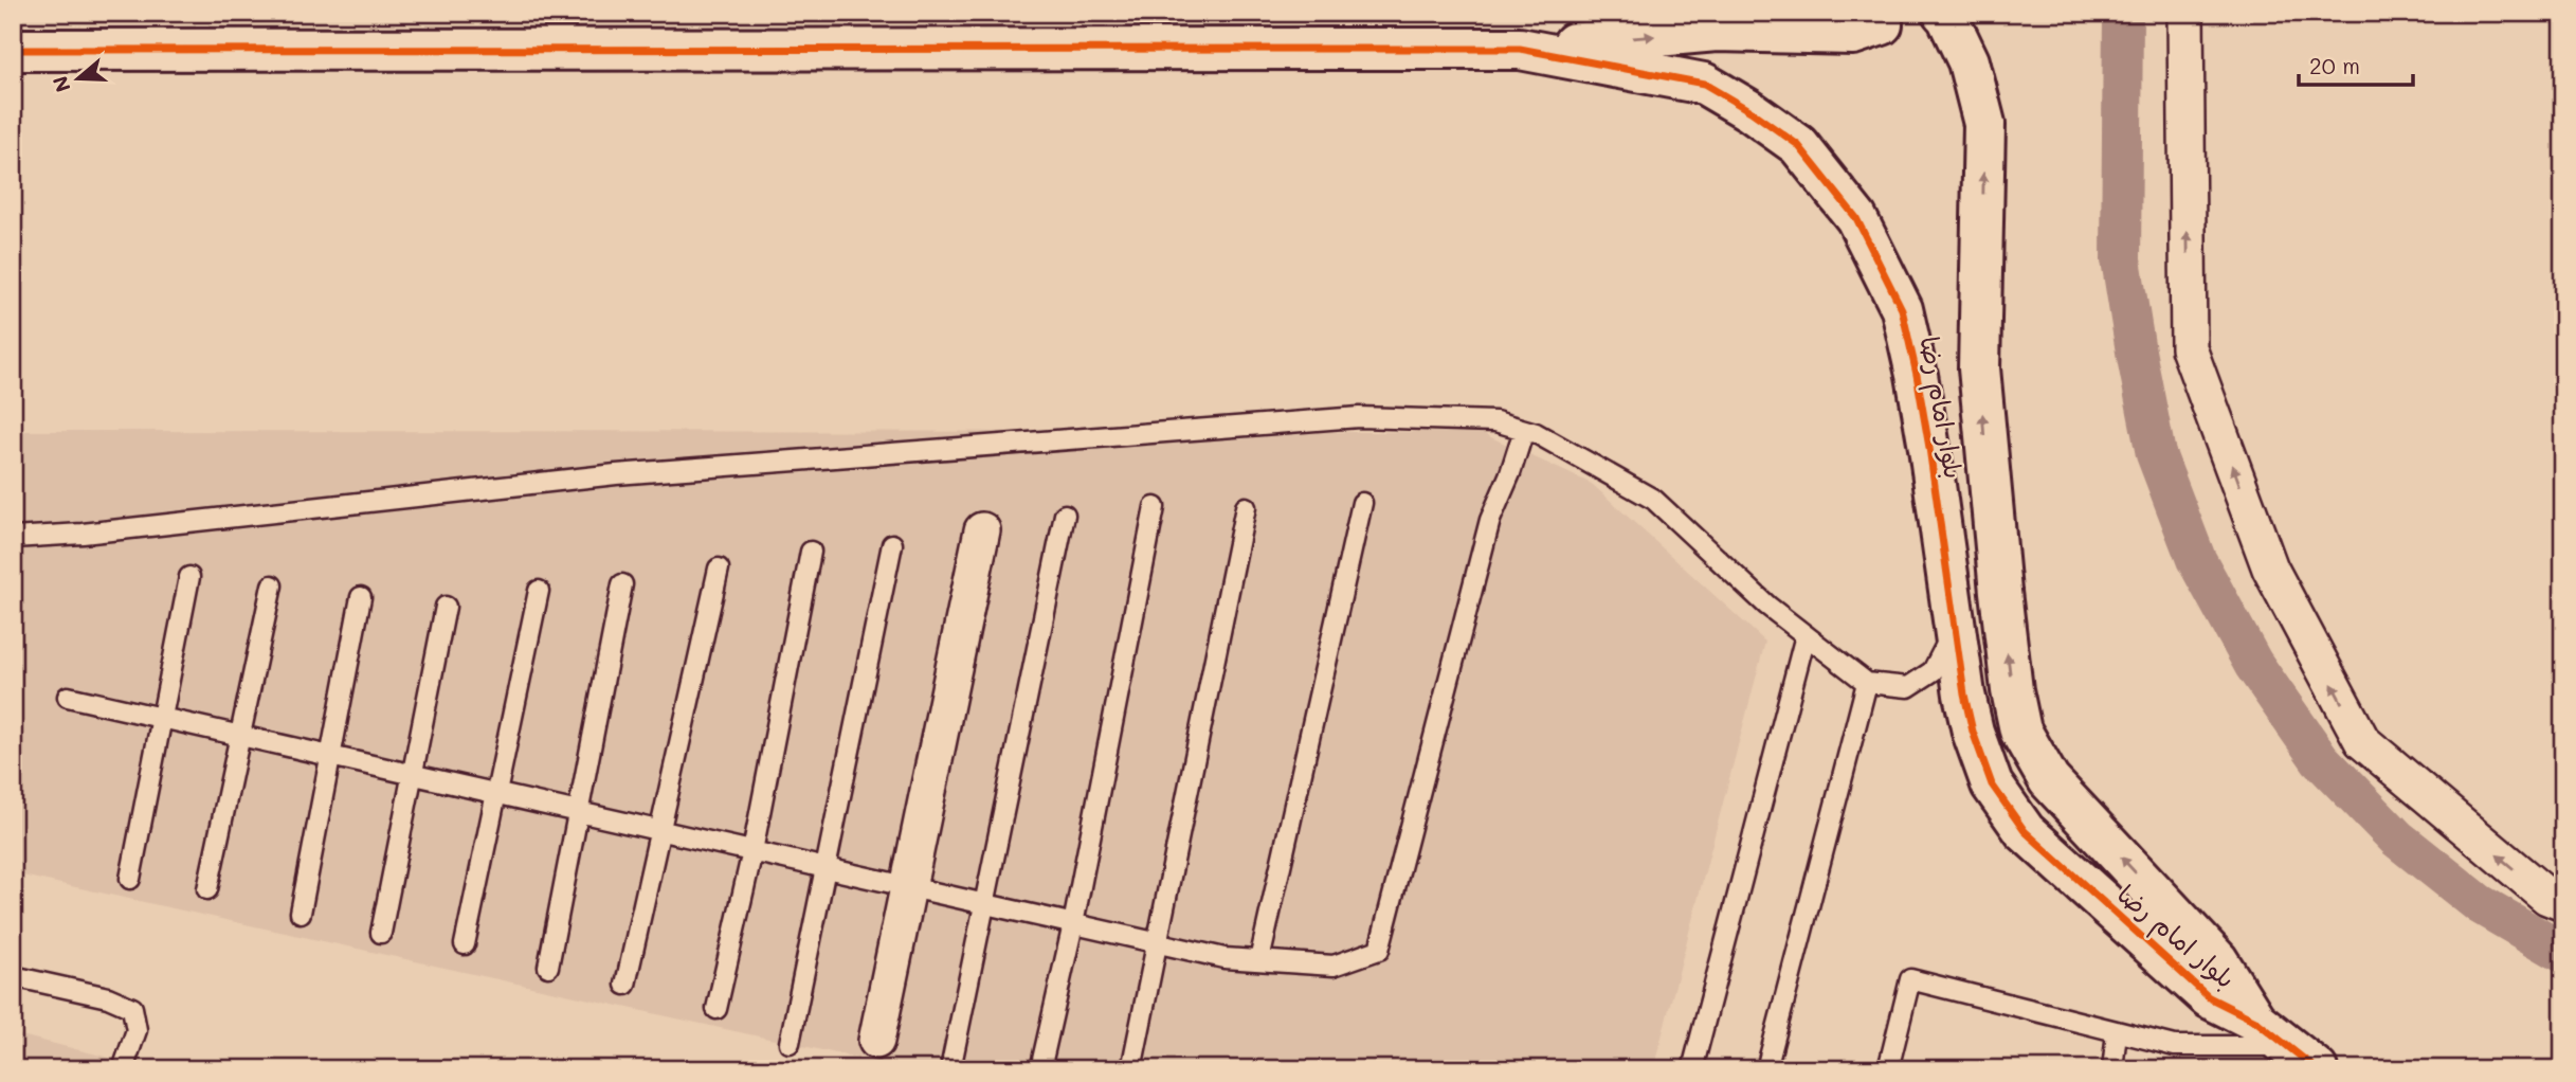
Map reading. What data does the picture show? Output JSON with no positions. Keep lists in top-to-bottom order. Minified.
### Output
{"streets":{"street":["بلوار امام رضا"]},"scale_bar":"20 m","north":"left"}
